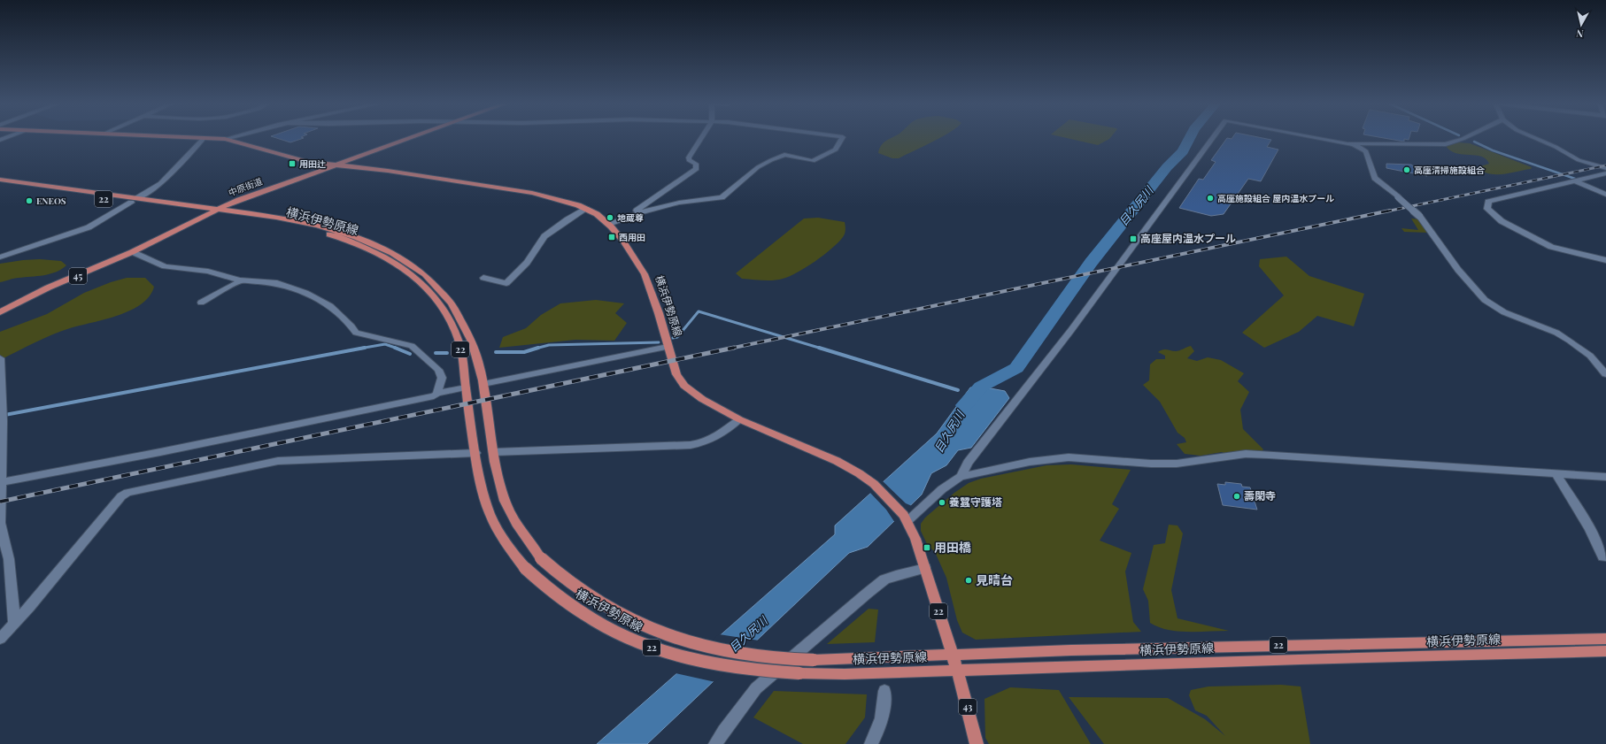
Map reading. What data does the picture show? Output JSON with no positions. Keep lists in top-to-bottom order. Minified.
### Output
{"streets":{"main road":["中原街道","22","横浜伊勢原線","45","43"]},"crossings":[["中原街道","横浜伊勢原線"],["22","横浜伊勢原線"],["22","43"],["横浜伊勢原線","43"]],"water":["目久尻川"],"places":{"transit":["用田辻","西用田","高座屋内温水プール","用田橋"],"other":["高座清掃施設組合","高座施設組合 屋内温水プール","ENEOS","地蔵尊","壽閑寺","養蠶守護塔","見晴台"]},"north":"bottom"}
